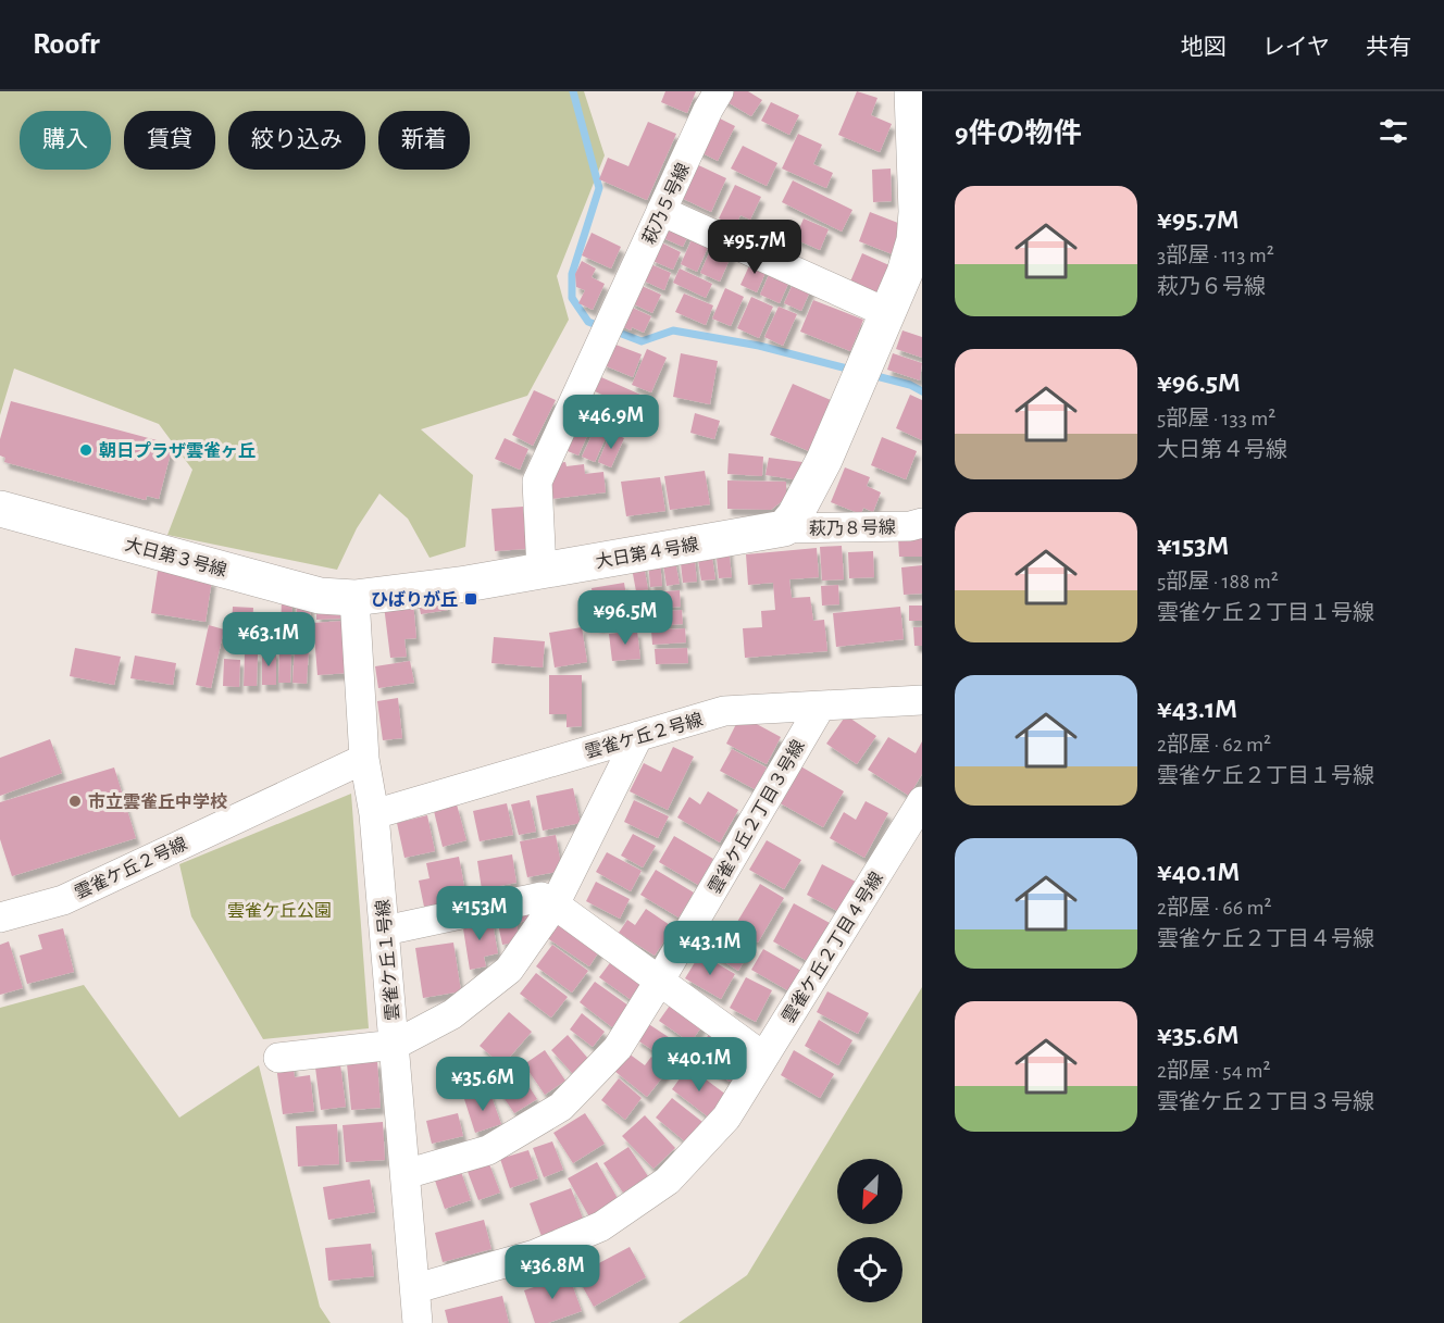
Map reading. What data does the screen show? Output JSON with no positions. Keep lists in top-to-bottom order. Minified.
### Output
{"streets":{"street":["萩乃５号線","萩乃８号線","大日第４号線","大日第３号線","雲雀ケ丘２号線","雲雀ケ丘２丁目３号線","雲雀ケ丘２丁目４号線","雲雀ケ丘１号線"]},"crossings":[["萩乃５号線","大日第４号線"],["萩乃８号線","大日第４号線"],["大日第４号線","大日第３号線"],["大日第４号線","雲雀ケ丘１号線"],["大日第３号線","雲雀ケ丘１号線"],["雲雀ケ丘２号線","雲雀ケ丘２丁目３号線"],["雲雀ケ丘２号線","雲雀ケ丘１号線"],["雲雀ケ丘２丁目３号線","雲雀ケ丘１号線"],["雲雀ケ丘２丁目４号線","雲雀ケ丘１号線"]],"parks":["雲雀ケ丘公園"],"places":{"other":["朝日プラザ雲雀ヶ丘","市立雲雀丘中学校"],"transit":["ひばりが丘"]},"north":"bottom left","page":{"header":"Roofr","nav":["地図","レイヤ","共有"],"heading":"9件の物件","chip":["購入","賃貸","絞り込み","新着"],"list":[{"name":"¥95.7M","note":"3部屋 · 113 m² · 萩乃６号線"},{"name":"¥96.5M","note":"5部屋 · 133 m² · 大日第４号線"},{"name":"¥153M","note":"5部屋 · 188 m² · 雲雀ケ丘２丁目１号線"},{"name":"¥43.1M","note":"2部屋 · 62 m² · 雲雀ケ丘２丁目１号線"},{"name":"¥40.1M","note":"2部屋 · 66 m² · 雲雀ケ丘２丁目４号線"},{"name":"¥35.6M","note":"2部屋 · 54 m² · 雲雀ケ丘２丁目３号線"}],"price":["¥95.7M","¥46.9M","¥96.5M","¥63.1M","¥153M","¥43.1M","¥40.1M","¥35.6M","¥36.8M"]}}
